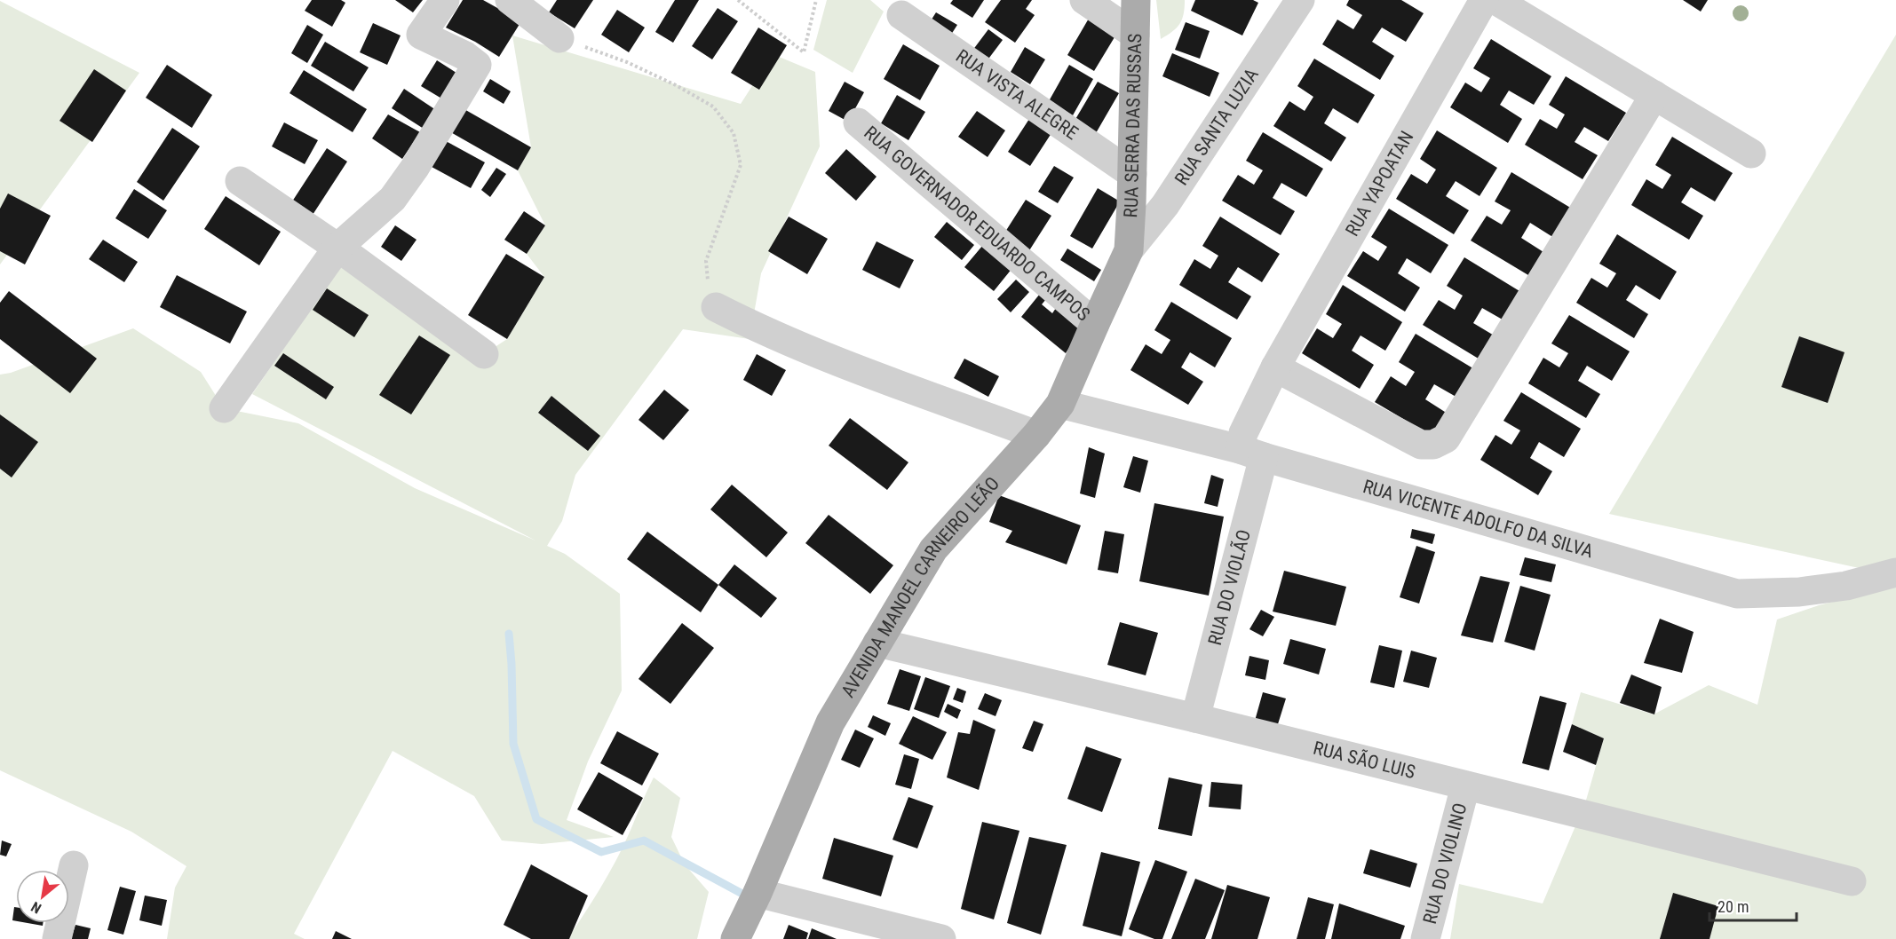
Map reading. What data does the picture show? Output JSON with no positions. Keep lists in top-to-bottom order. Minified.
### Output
{"streets":{"main road":["RUA SERRA DAS RUSSAS","AVENIDA MANOEL CARNEIRO LEÃO"],"street":["RUA VISTA ALEGRE","RUA SANTA LUZIA","RUA YAPOATAN","RUA GOVERNADOR EDUARDO CAMPOS","RUA VICENTE ADOLFO DA SILVA","RUA DO VIOLÃO","RUA SÃO LUIS","RUA DO VIOLINO"]},"crossings":[["RUA VISTA ALEGRE","RUA SERRA DAS RUSSAS"],["RUA SERRA DAS RUSSAS","RUA SANTA LUZIA"],["RUA SERRA DAS RUSSAS","AVENIDA MANOEL CARNEIRO LEÃO"],["RUA SANTA LUZIA","AVENIDA MANOEL CARNEIRO LEÃO"],["RUA YAPOATAN","RUA VICENTE ADOLFO DA SILVA"],["RUA YAPOATAN","RUA DO VIOLÃO"],["RUA GOVERNADOR EDUARDO CAMPOS","AVENIDA MANOEL CARNEIRO LEÃO"],["RUA VICENTE ADOLFO DA SILVA","AVENIDA MANOEL CARNEIRO LEÃO"],["RUA VICENTE ADOLFO DA SILVA","RUA DO VIOLÃO"],["AVENIDA MANOEL CARNEIRO LEÃO","RUA SÃO LUIS"],["RUA DO VIOLÃO","RUA SÃO LUIS"],["RUA SÃO LUIS","RUA DO VIOLINO"]],"scale_bar":"20 m","north":"bottom left"}
